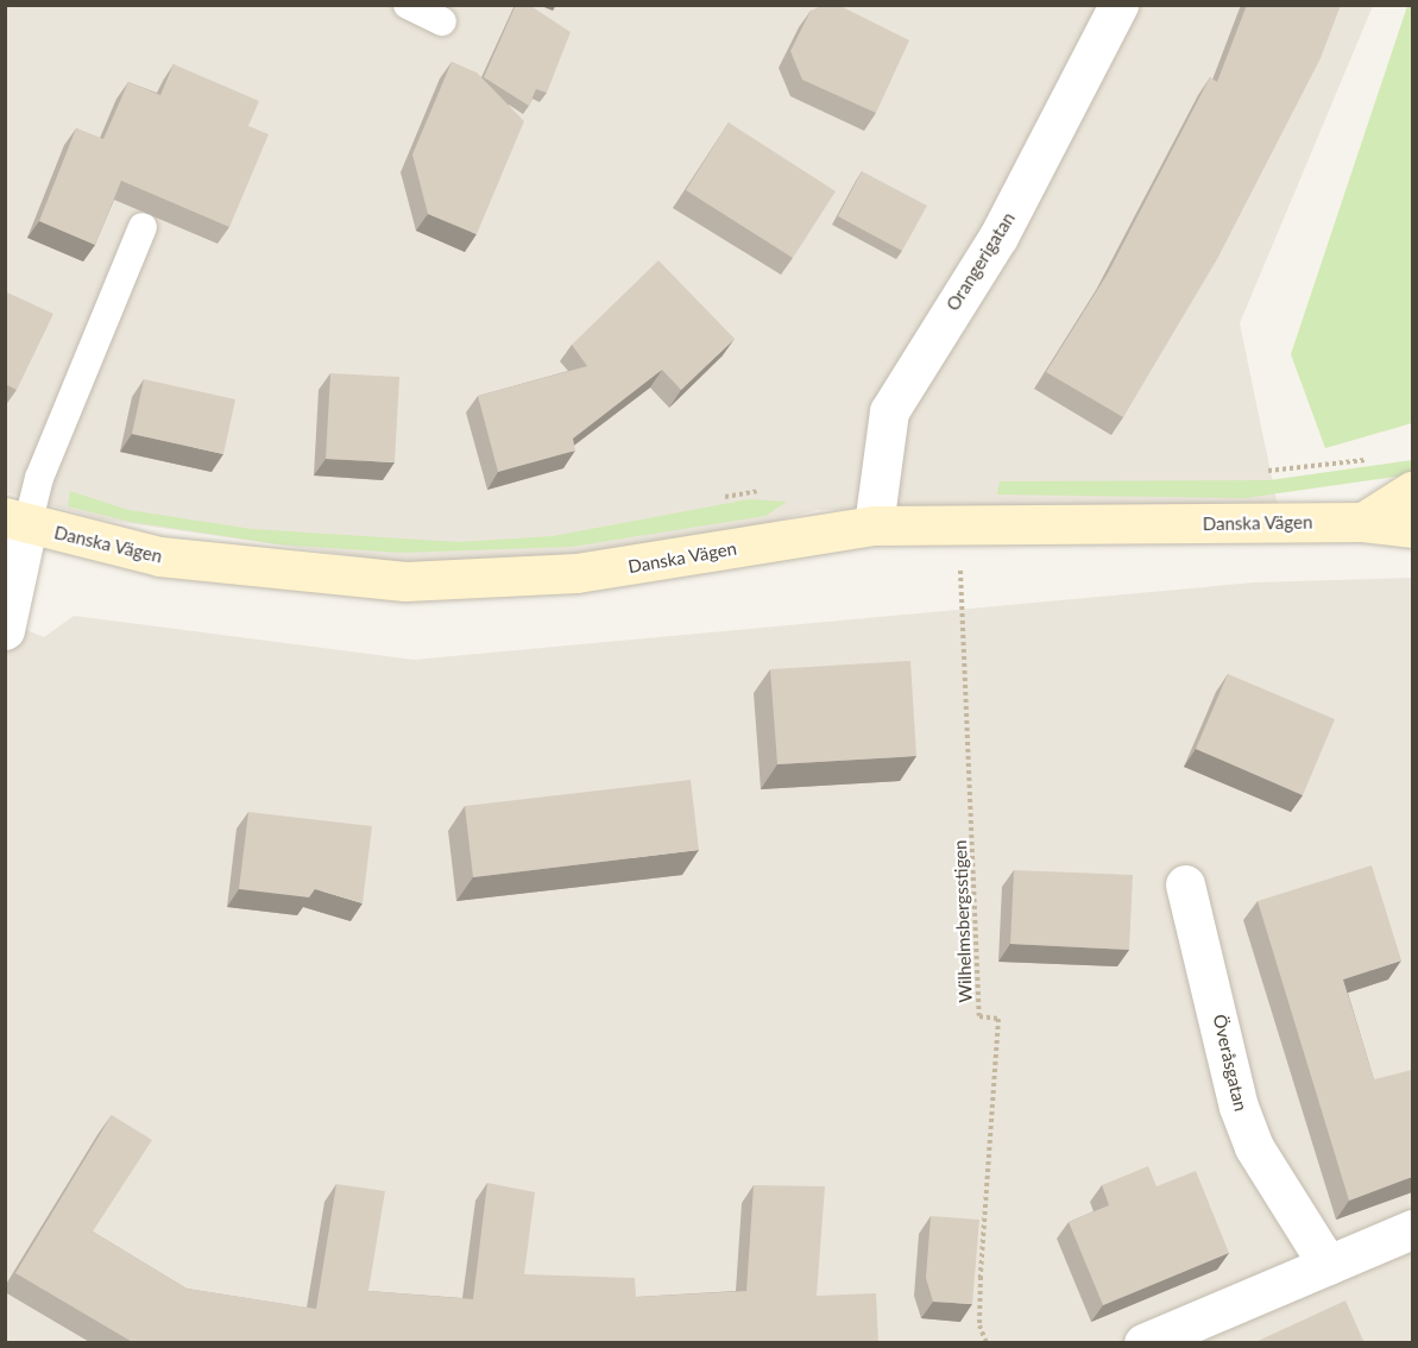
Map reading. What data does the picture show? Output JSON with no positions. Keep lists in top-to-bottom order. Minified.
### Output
{"streets":{"street":["Orangerigatan","Danska Vägen","Överåsgatan"],"path":["Wilhelmsbergsstigen"]},"crossings":[["Orangerigatan","Danska Vägen"]]}
